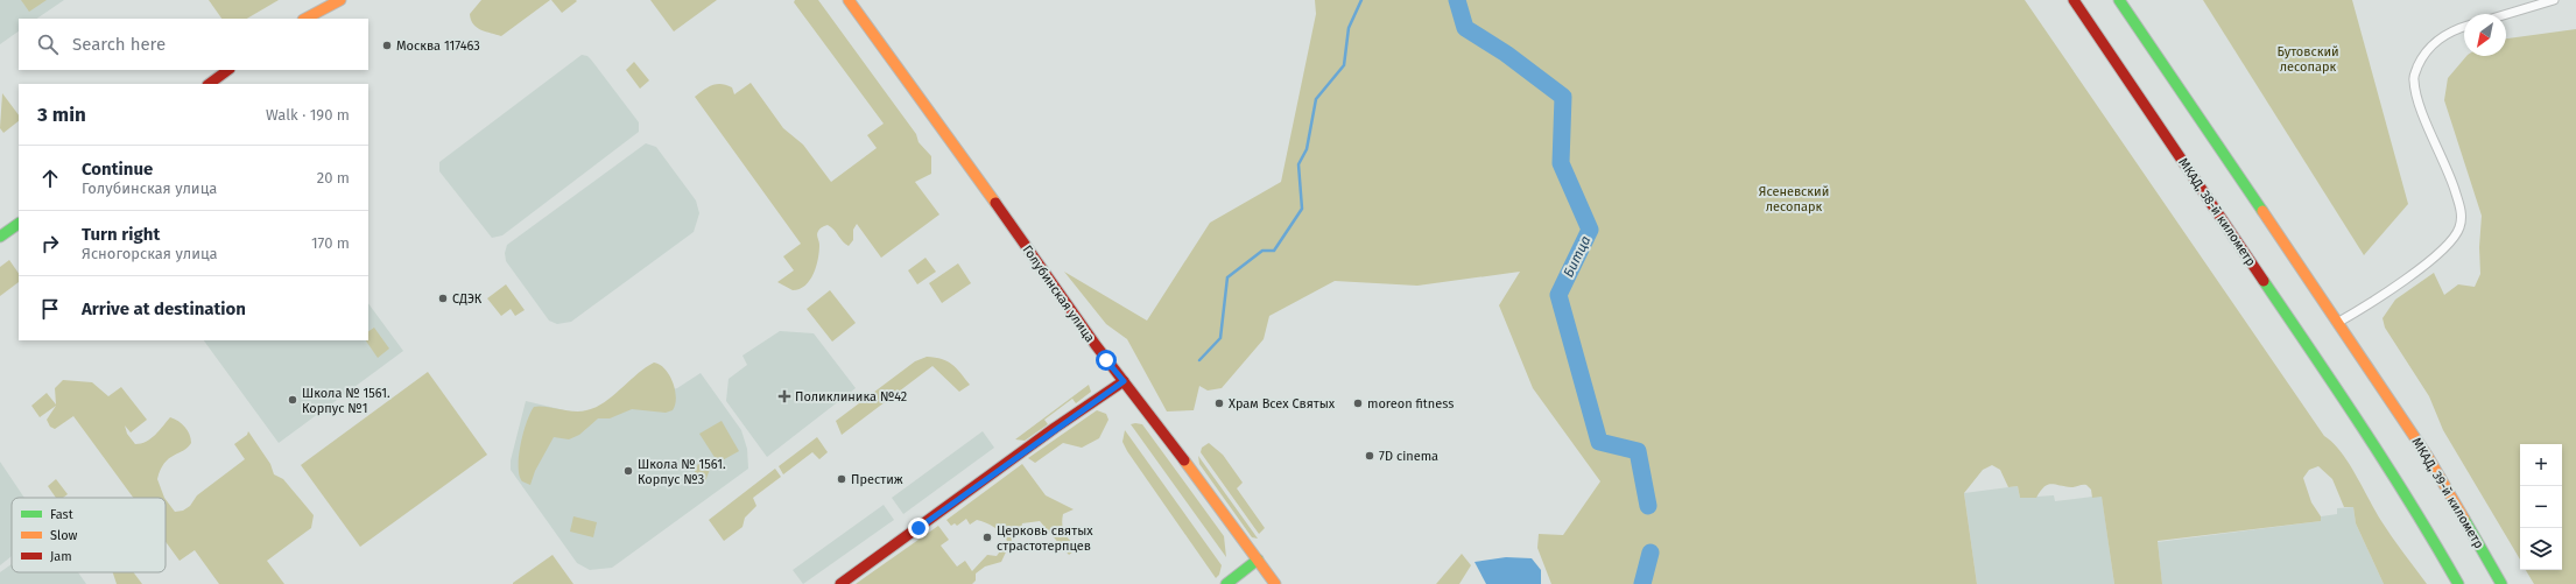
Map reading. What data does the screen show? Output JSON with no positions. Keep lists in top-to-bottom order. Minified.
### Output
{"streets":{"main road":["МКАД, 38-й километр","Голубинская улица","МКАД, 39-й километр"]},"water":["Битца"],"parks":["Бутовский лесопарк","Ясеневский лесопарк"],"places":{"other":["Москва 117463","СДЭК","Школа № 1561. Корпус №1","Храм Всех Святых","moreon fitness","7D cinema","Школа № 1561. Корпус №3","Престиж","Церковь святых страстотерпцев"],"health":["Поликлиника №42"]},"legend":["Fast","Slow","Jam"],"north":"bottom left","page":{"search":"Search here","heading":["3 min","Walk · 190 m"],"list":[["Continue","Голубинская улица","20 m"],["Turn right","Ясногорская улица","170 m"],"Arrive at destination"],"map_buttons":["+","−"]}}
